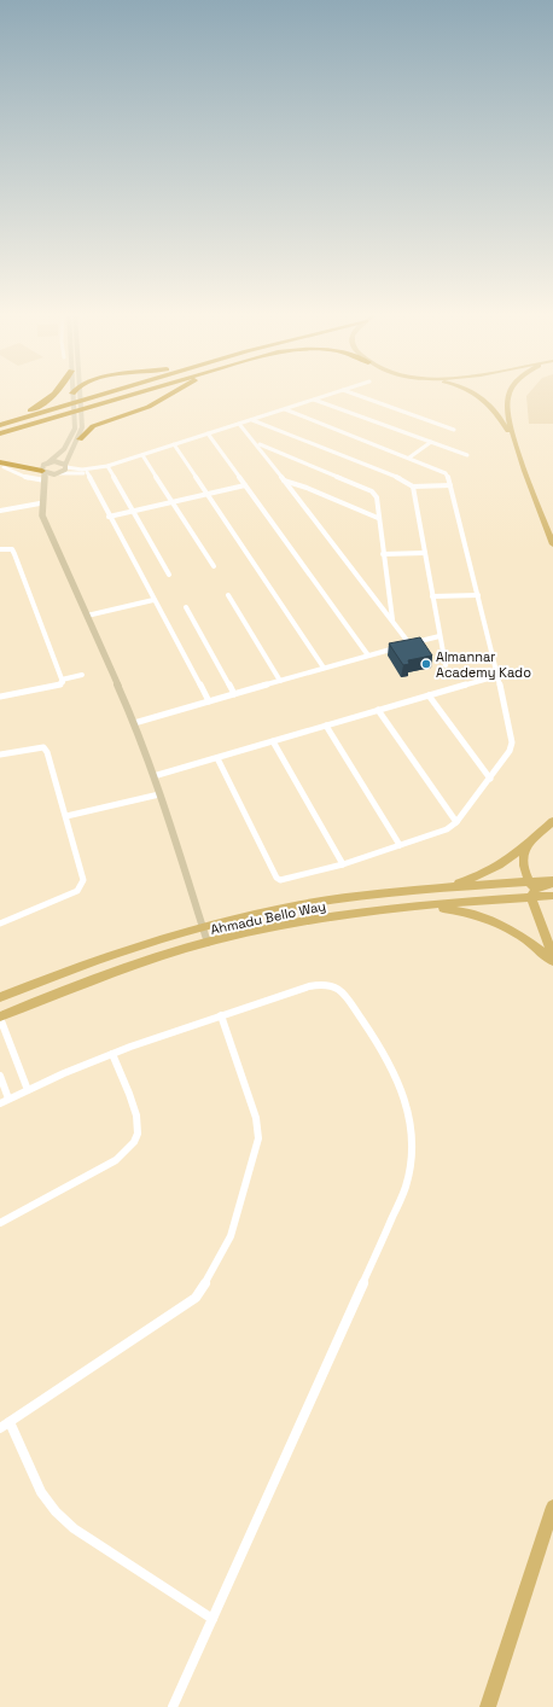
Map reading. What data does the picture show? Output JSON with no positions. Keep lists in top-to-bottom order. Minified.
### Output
{"streets":{"main road":["Ahmadu Bello Way"]},"places":["Almannar Academy Kado"]}
